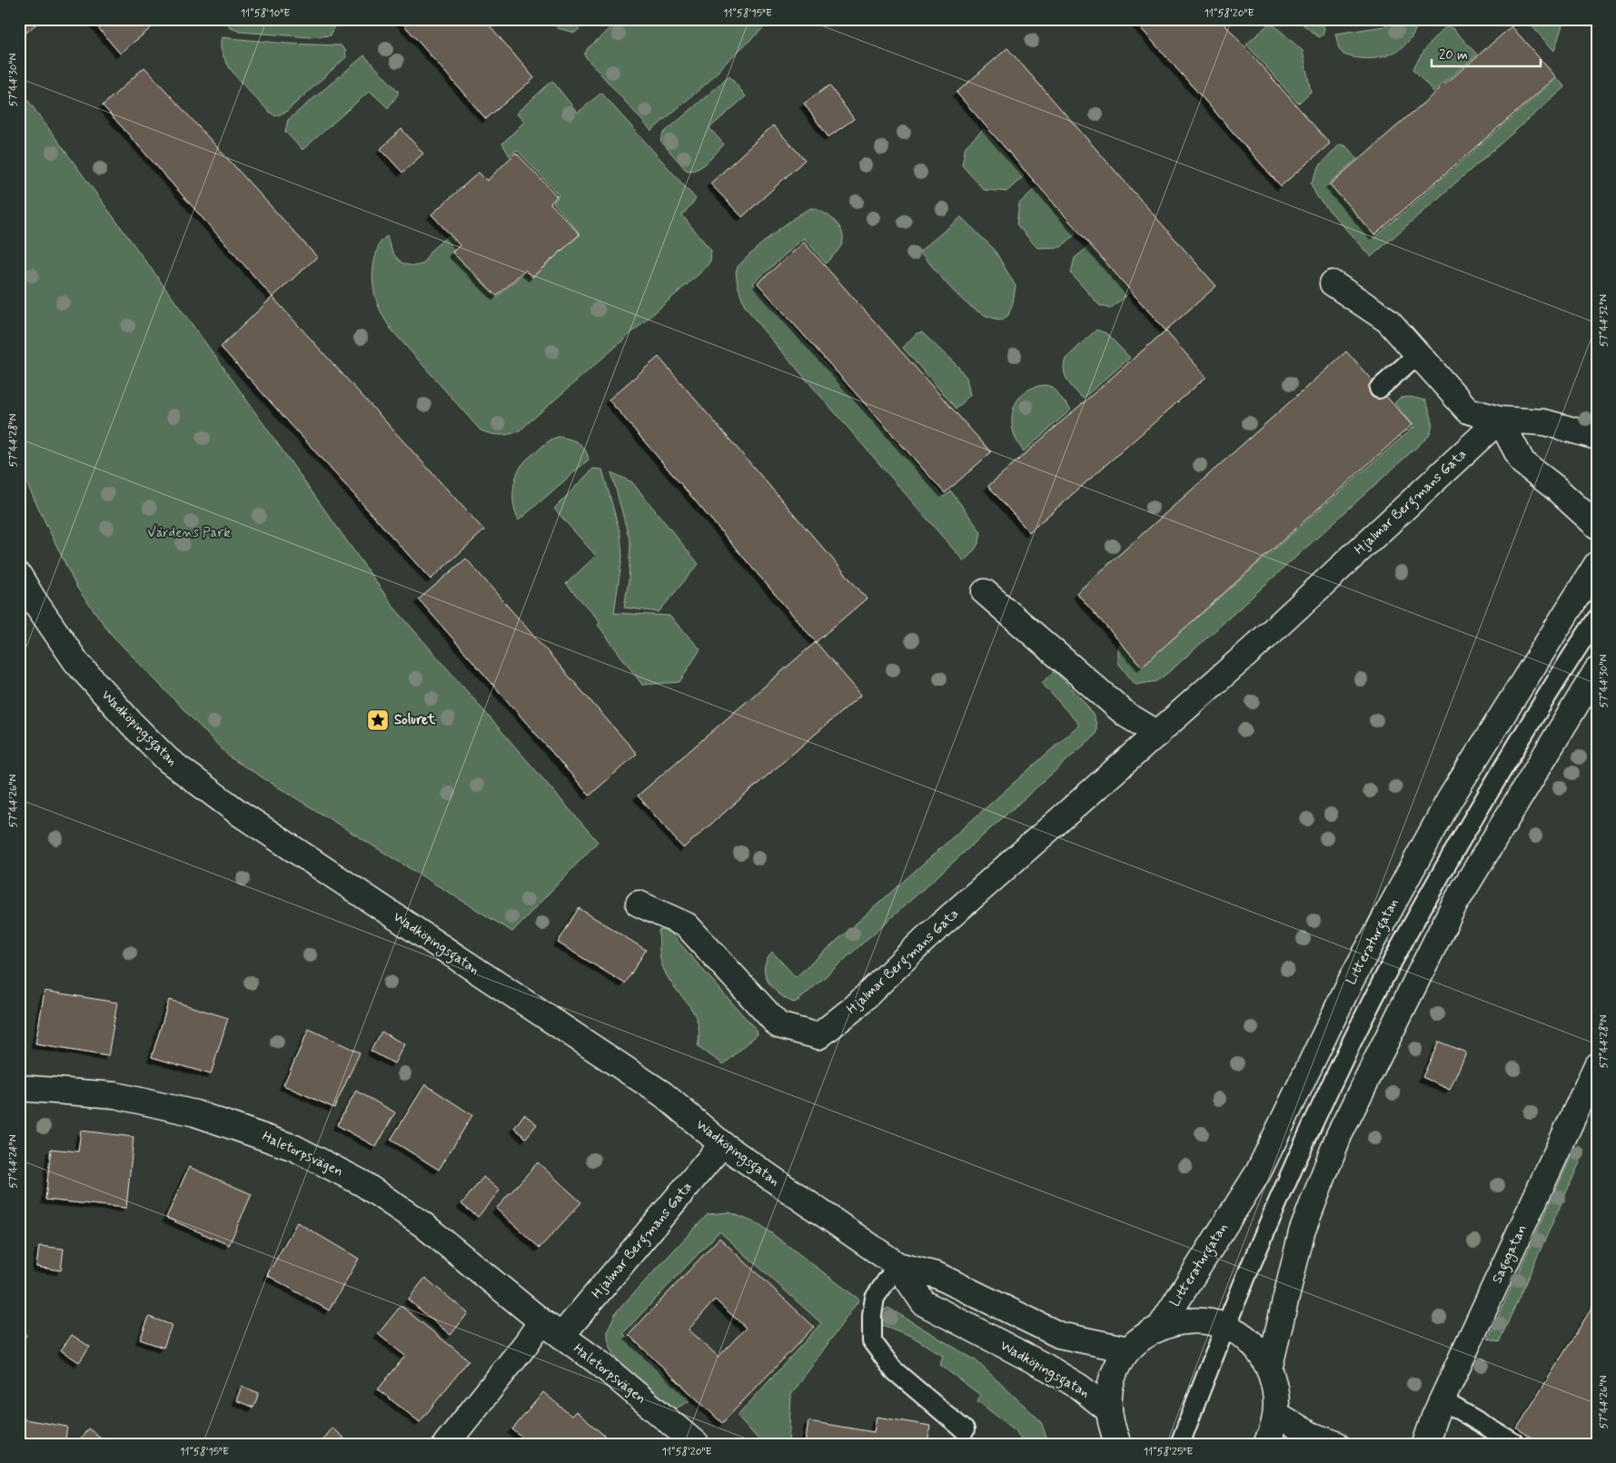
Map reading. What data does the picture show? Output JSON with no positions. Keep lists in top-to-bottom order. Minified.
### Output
{"streets":{"street":["Hjalmar Bergmans Gata","Wadköpingsgatan","Litteraturgatan","Haletorpsvägen","Sagogatan"]},"crossings":[["Hjalmar Bergmans Gata","Wadköpingsgatan"],["Hjalmar Bergmans Gata","Haletorpsvägen"],["Wadköpingsgatan","Litteraturgatan"]],"parks":["Värdens Park"],"places":{"place":["Soluret"]},"scale_bar":"20 m","coordinates":["11°58'10\"E","11°58'15\"E","11°58'20\"E","57°44'30\"N","57°44'32\"N","57°44'28\"N","57°44'26\"N","57°44'24\"N","11°58'25\"E"]}
